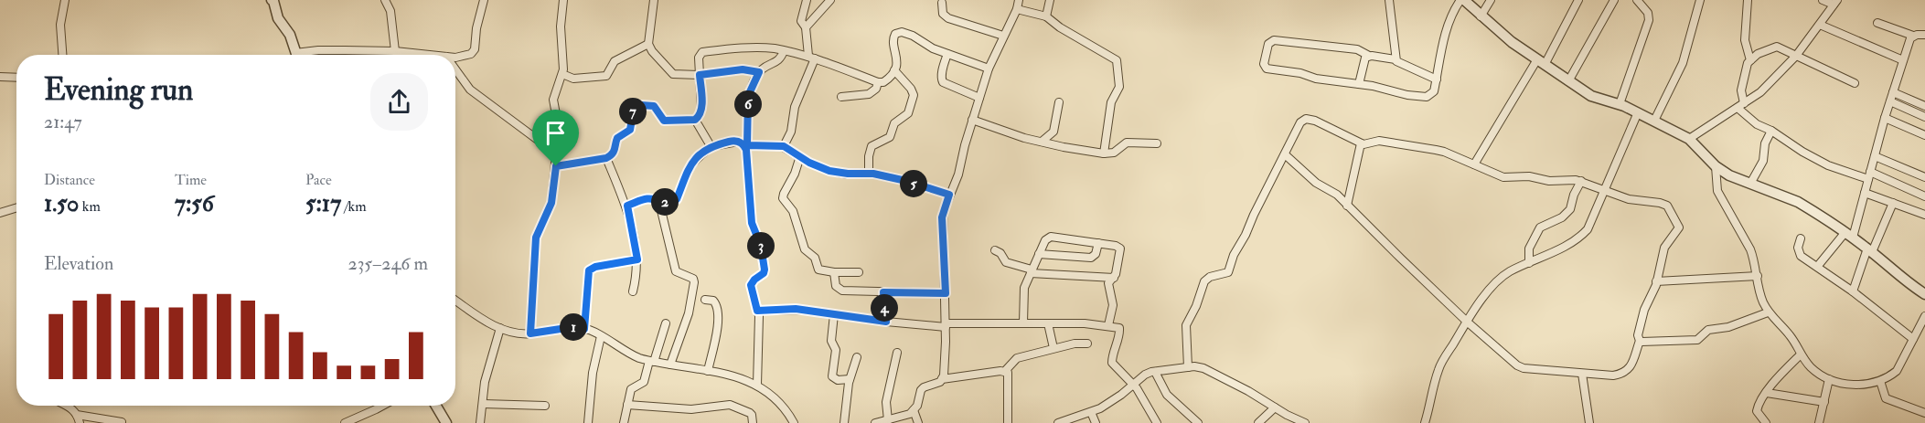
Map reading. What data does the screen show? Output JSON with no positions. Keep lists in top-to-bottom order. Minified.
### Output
{"page":{"heading":["Evening run","21:47"],"pins":["6","7","5","2","3","4","1"],"stats":[["Distance","1.50 km"],["Time","7:56"],["Pace","5:17 /km"]],"chart":["Elevation","235–246 m"]}}
